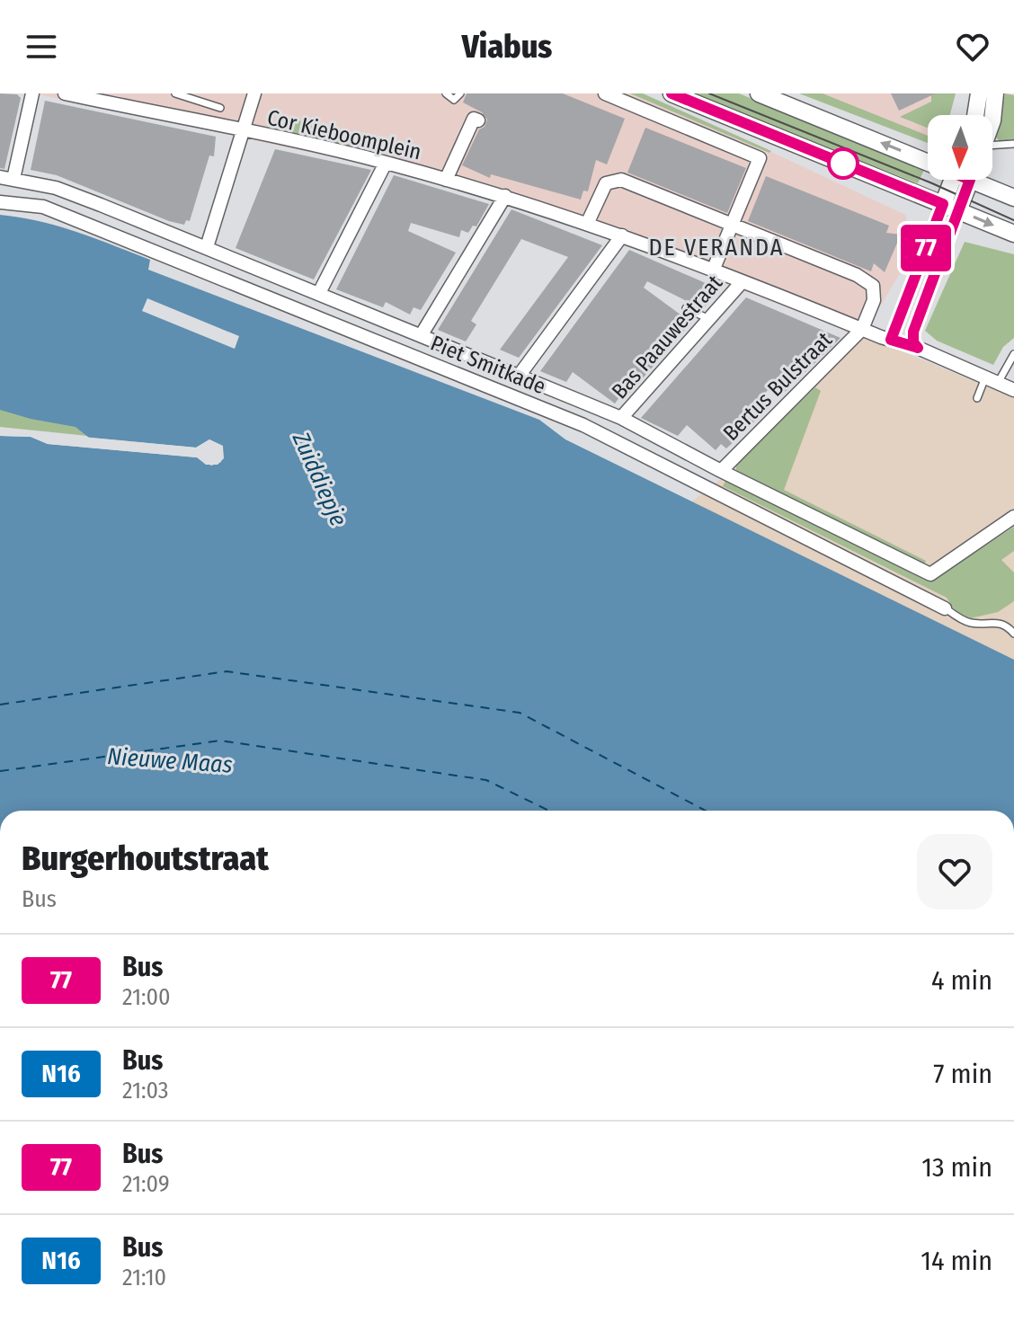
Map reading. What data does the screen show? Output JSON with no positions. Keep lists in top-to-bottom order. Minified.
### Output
{"streets":{"street":["Cor Kieboomplein","Bas Paauwestraat","Piet Smitkade","Bertus Bulstraat"]},"crossings":[["Cor Kieboomplein","Bas Paauwestraat"],["Cor Kieboomplein","Bertus Bulstraat"],["Bas Paauwestraat","Piet Smitkade"],["Piet Smitkade","Bertus Bulstraat"]],"districts":["DE VERANDA"],"water":["Zuiddiepje","Nieuwe Maas"],"lines":["bus line 77"],"north":"bottom","page":{"header":"Viabus","on_map":"77","heading":["Burgerhoutstraat","Bus"],"list":[{"mark":"77","name":"Bus","note":"21:00","value":"4 min"},{"mark":"N16","name":"Bus","note":"21:03","value":"7 min"},{"mark":"77","name":"Bus","note":"21:09","value":"13 min"},{"mark":"N16","name":"Bus","note":"21:10","value":"14 min"}]}}
